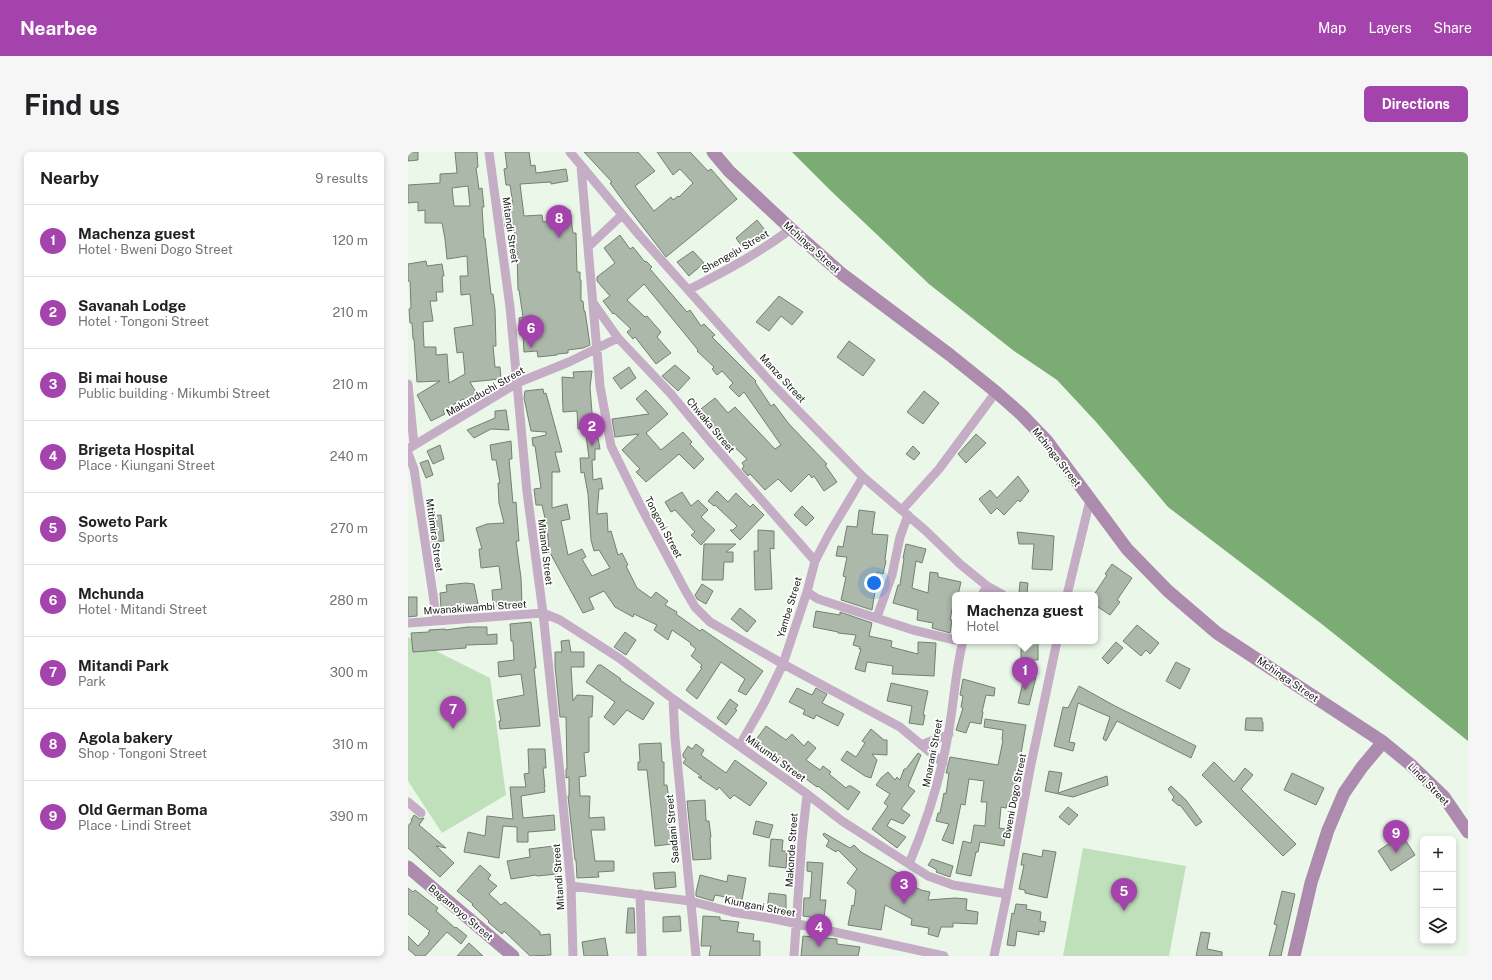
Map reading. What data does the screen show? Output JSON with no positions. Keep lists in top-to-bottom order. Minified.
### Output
{"streets":{"main road":["Mchinga Street","Lindi Street","Bagamoyo Street"],"street":["Mitandi Street","Shengeju Street","Manze Street","Makunduchi Street","Chwaka Street","Tongoni Street","Mtitimira Street","Mwanakiwambi Street","Yambe Street","Mnarani Street","Mikumbi Street","Bweni Dogo Street","Saadani Street","Makonde Street","Kiungani Street"]},"crossings":[["Mitandi Street","Makunduchi Street"],["Mitandi Street","Mwanakiwambi Street"],["Mitandi Street","Mikumbi Street"],["Mitandi Street","Kiungani Street"],["Mchinga Street","Shengeju Street"],["Mchinga Street","Lindi Street"],["Shengeju Street","Manze Street"],["Manze Street","Tongoni Street"],["Manze Street","Yambe Street"],["Makunduchi Street","Chwaka Street"],["Makunduchi Street","Tongoni Street"],["Chwaka Street","Tongoni Street"],["Chwaka Street","Yambe Street"],["Tongoni Street","Yambe Street"],["Tongoni Street","Mnarani Street"],["Mtitimira Street","Mwanakiwambi Street"],["Mwanakiwambi Street","Mikumbi Street"],["Yambe Street","Mikumbi Street"],["Mnarani Street","Mikumbi Street"],["Mikumbi Street","Bweni Dogo Street"],["Mikumbi Street","Saadani Street"],["Mikumbi Street","Makonde Street"],["Saadani Street","Kiungani Street"],["Makonde Street","Kiungani Street"]],"page":{"header":"Nearbee","nav":["Map","Layers","Share"],"buttons":"Directions","title":"Find us","heading":["Nearby","9 results"],"list":[{"mark":"1","name":"Machenza guest","note":"Hotel · Bweni Dogo Street","value":"120 m"},{"mark":"2","name":"Savanah Lodge","note":"Hotel · Tongoni Street","value":"210 m"},{"mark":"3","name":"Bi mai house","note":"Public building · Mikumbi Street","value":"210 m"},{"mark":"4","name":"Brigeta Hospital","note":"Place · Kiungani Street","value":"240 m"},{"mark":"5","name":"Soweto Park","note":"Sports","value":"270 m"},{"mark":"6","name":"Mchunda","note":"Hotel · Mitandi Street","value":"280 m"},{"mark":"7","name":"Mitandi Park","note":"Park","value":"300 m"},{"mark":"8","name":"Agola bakery","note":"Shop · Tongoni Street","value":"310 m"},{"mark":"9","name":"Old German Boma","note":"Place · Lindi Street","value":"390 m"}],"pins":["8","6","2","1","7","9","3","5","4"],"popup":["Machenza guest","Hotel"],"map_buttons":["+","−"]}}
